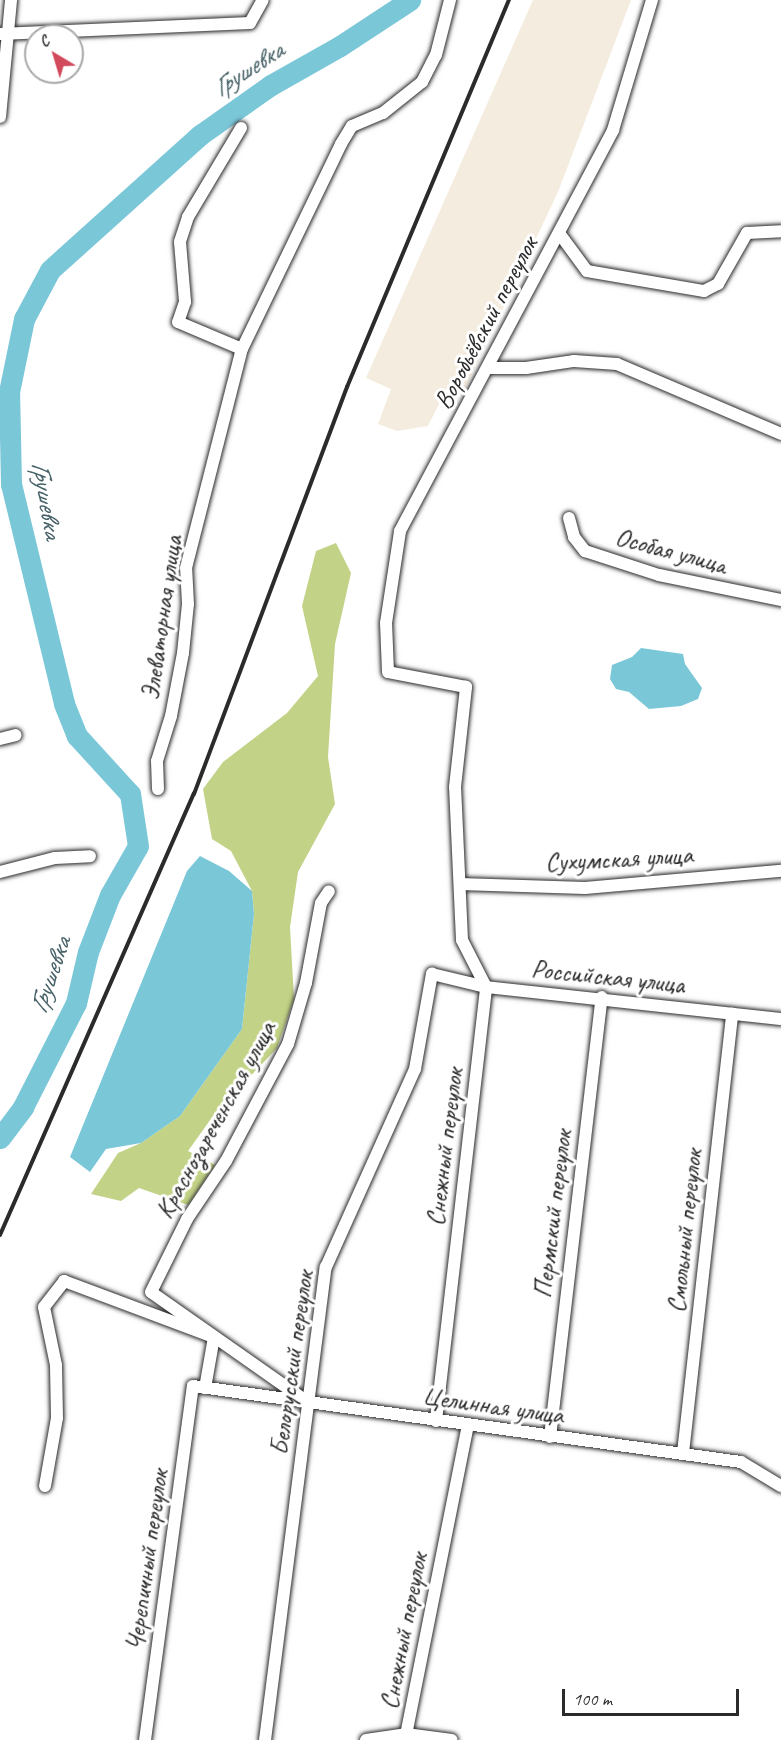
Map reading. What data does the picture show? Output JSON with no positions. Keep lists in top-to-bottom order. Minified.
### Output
{"streets":{"street":["Воробьёвский переулок","Особая улица","Элеваторная улица","Сухумская улица","Российская улица","Краснозареченская улица","Снежный переулок","Пермский переулок","Смольный переулок","Белорусский переулок","Целинная улица","Черепичный переулок"]},"crossings":[["Воробьёвский переулок","Сухумская улица"],["Российская улица","Снежный переулок"],["Российская улица","Пермский переулок"],["Российская улица","Смольный переулок"],["Российская улица","Белорусский переулок"],["Краснозареченская улица","Белорусский переулок"],["Краснозареченская улица","Целинная улица"],["Снежный переулок","Целинная улица"],["Пермский переулок","Целинная улица"],["Смольный переулок","Целинная улица"],["Белорусский переулок","Целинная улица"],["Целинная улица","Черепичный переулок"]],"water":["Грушевка"],"scale_bar":"100 m","north":"top left"}
